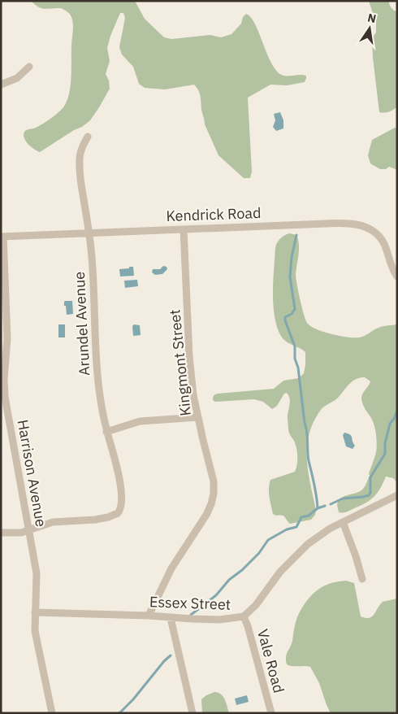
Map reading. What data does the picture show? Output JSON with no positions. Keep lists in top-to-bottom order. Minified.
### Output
{"streets":{"street":["Kendrick Road","Arundel Avenue","Kingmont Street","Harrison Avenue","Essex Street","Vale Road"]},"crossings":[["Kendrick Road","Arundel Avenue"],["Kendrick Road","Kingmont Street"],["Kendrick Road","Harrison Avenue"],["Arundel Avenue","Harrison Avenue"],["Kingmont Street","Essex Street"],["Harrison Avenue","Essex Street"],["Essex Street","Vale Road"]],"north":"top"}
